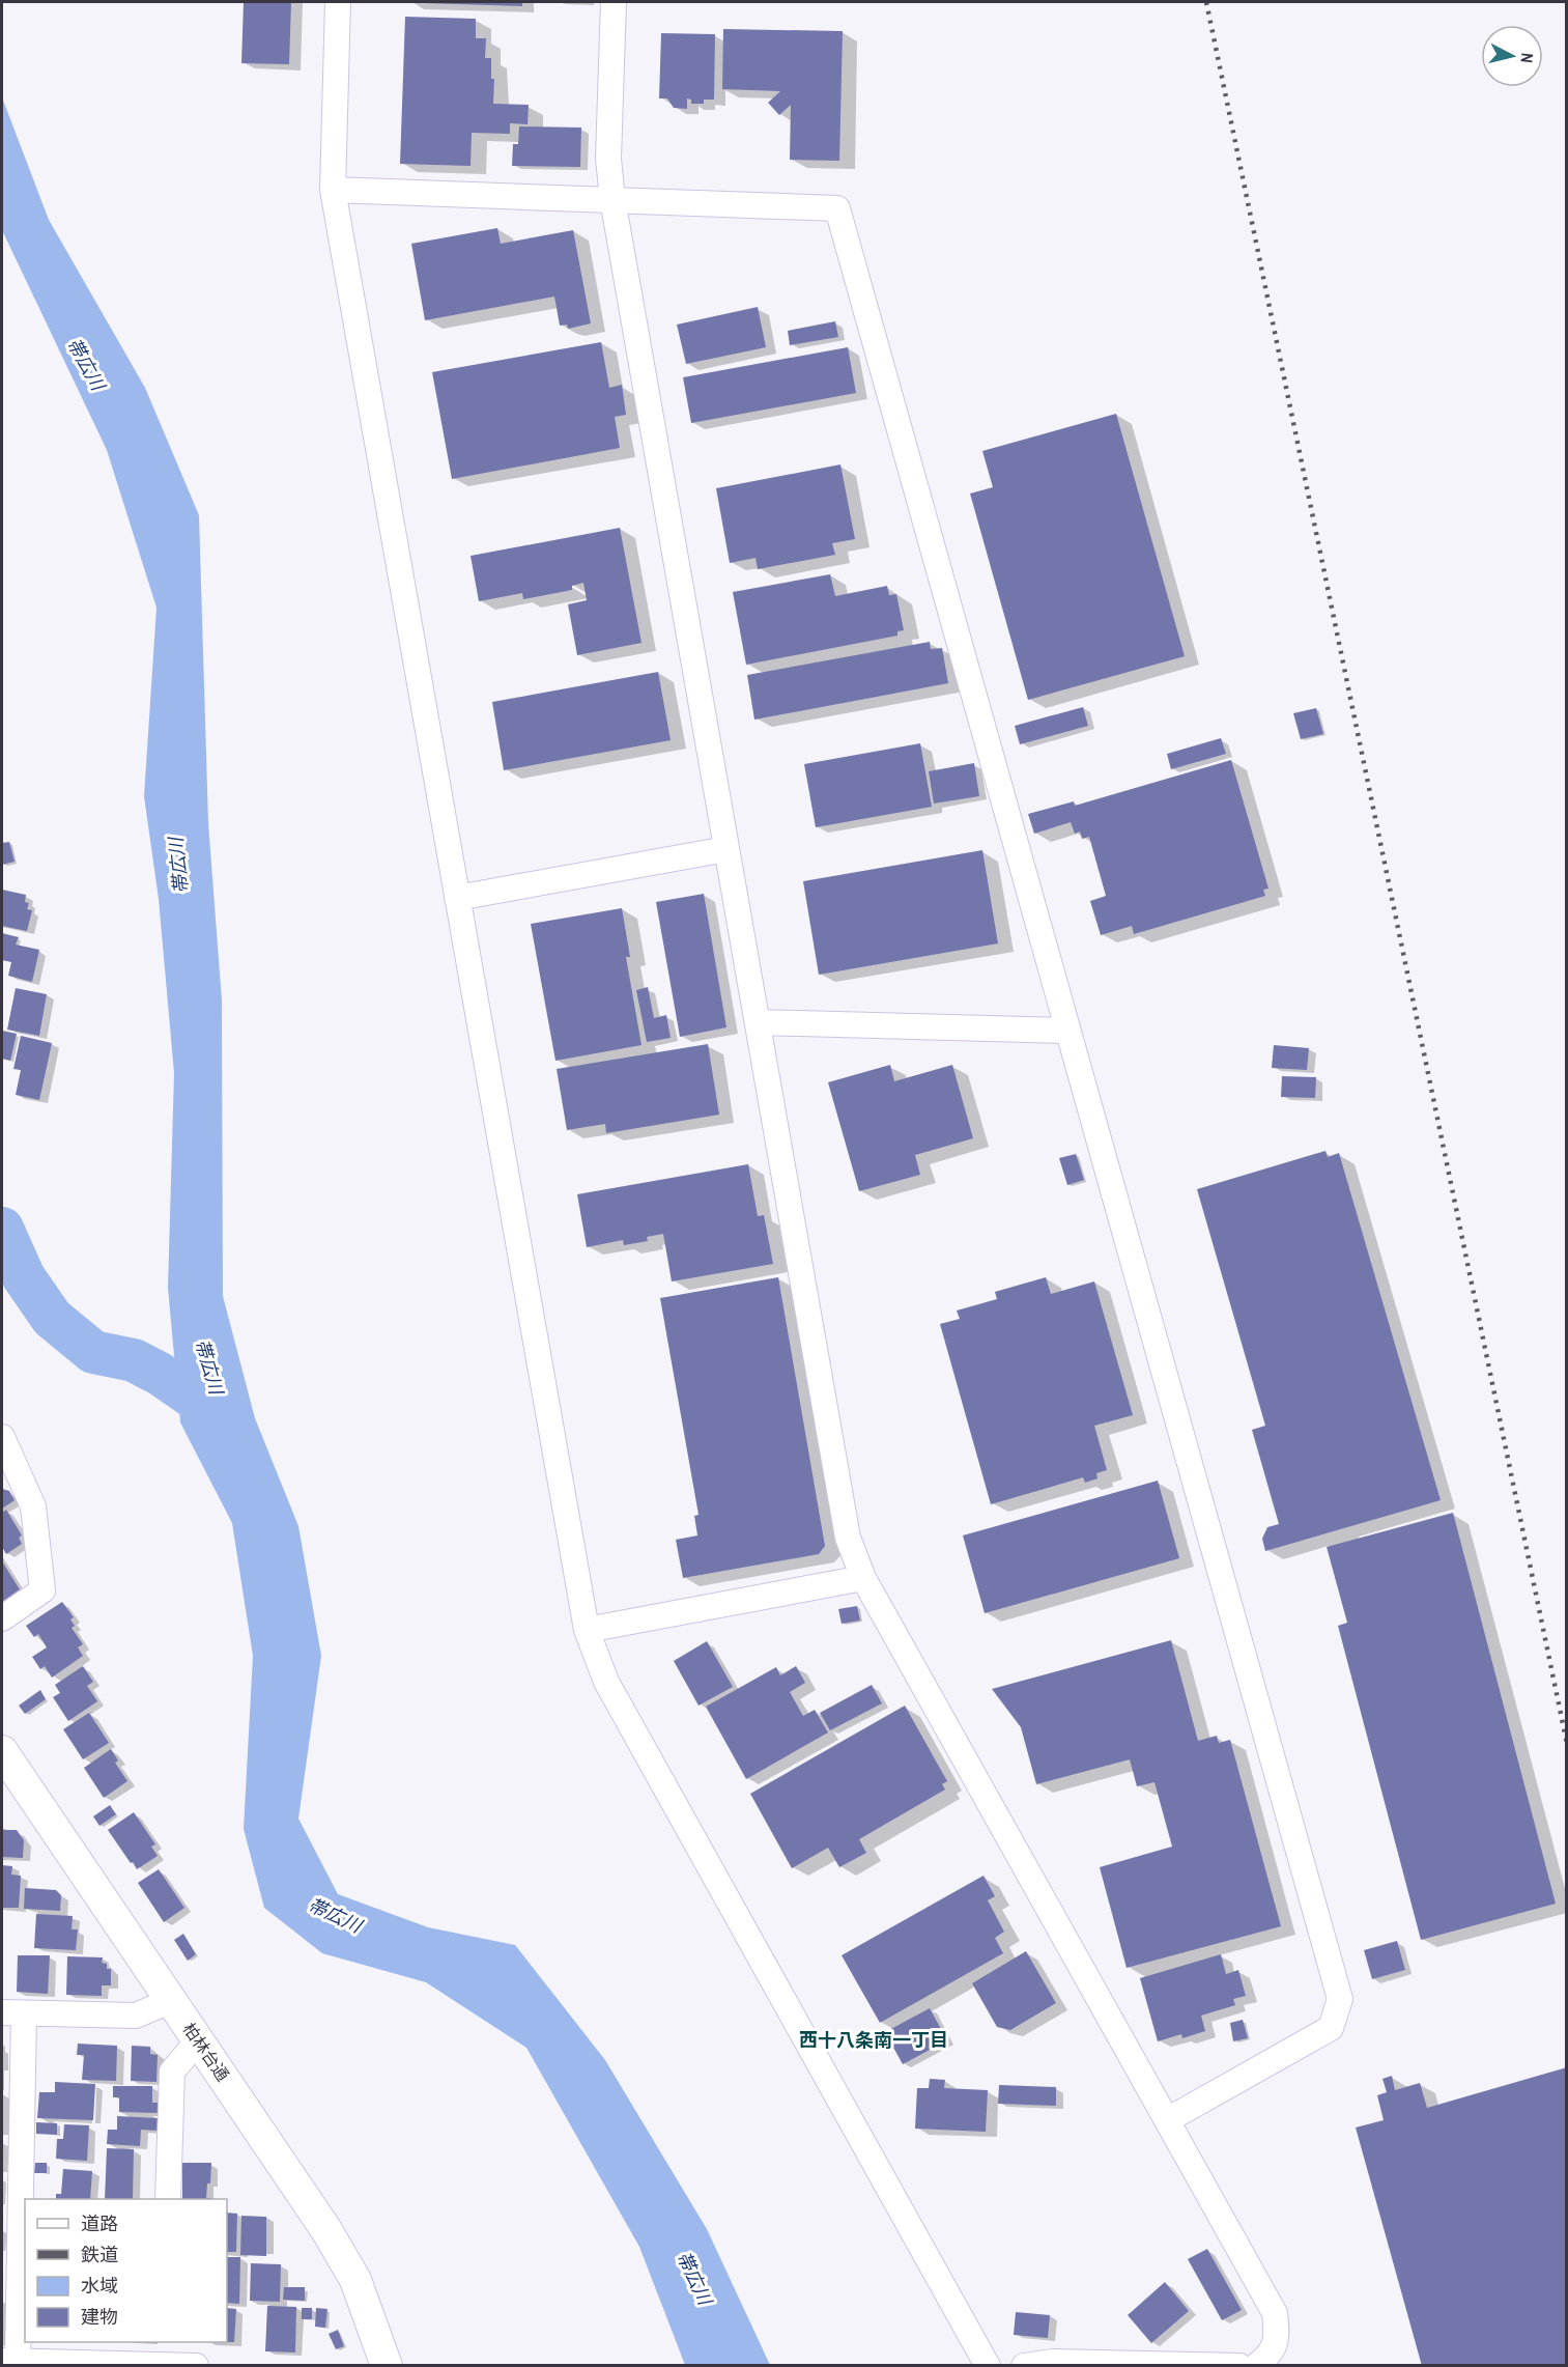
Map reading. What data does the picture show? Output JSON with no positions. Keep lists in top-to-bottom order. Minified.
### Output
{"streets":{"street":["柏林台通"]},"districts":["西十八条南一丁目"],"water":["帯広川"],"legend":["道路","鉄道","水域","建物"],"north":"right"}
